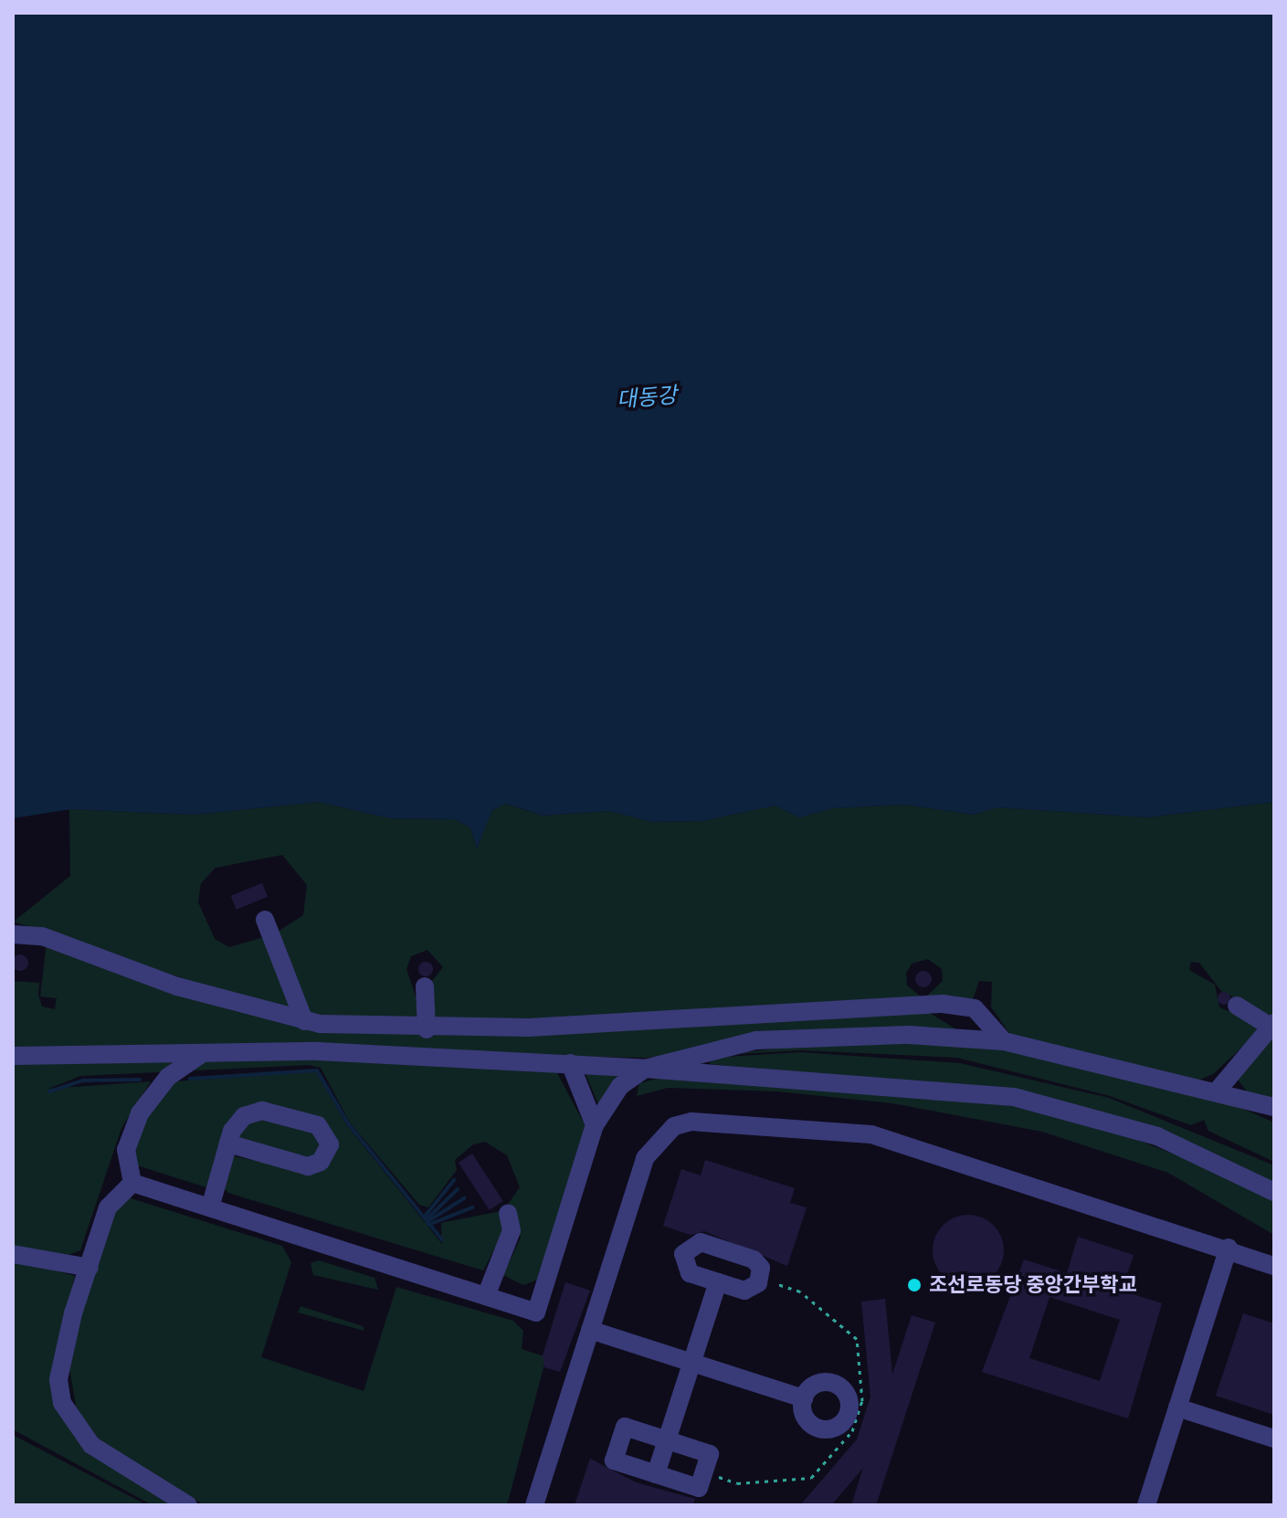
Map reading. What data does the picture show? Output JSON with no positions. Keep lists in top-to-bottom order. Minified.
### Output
{"water":["대동강"],"places":["조선로동당 중앙간부학교"]}
